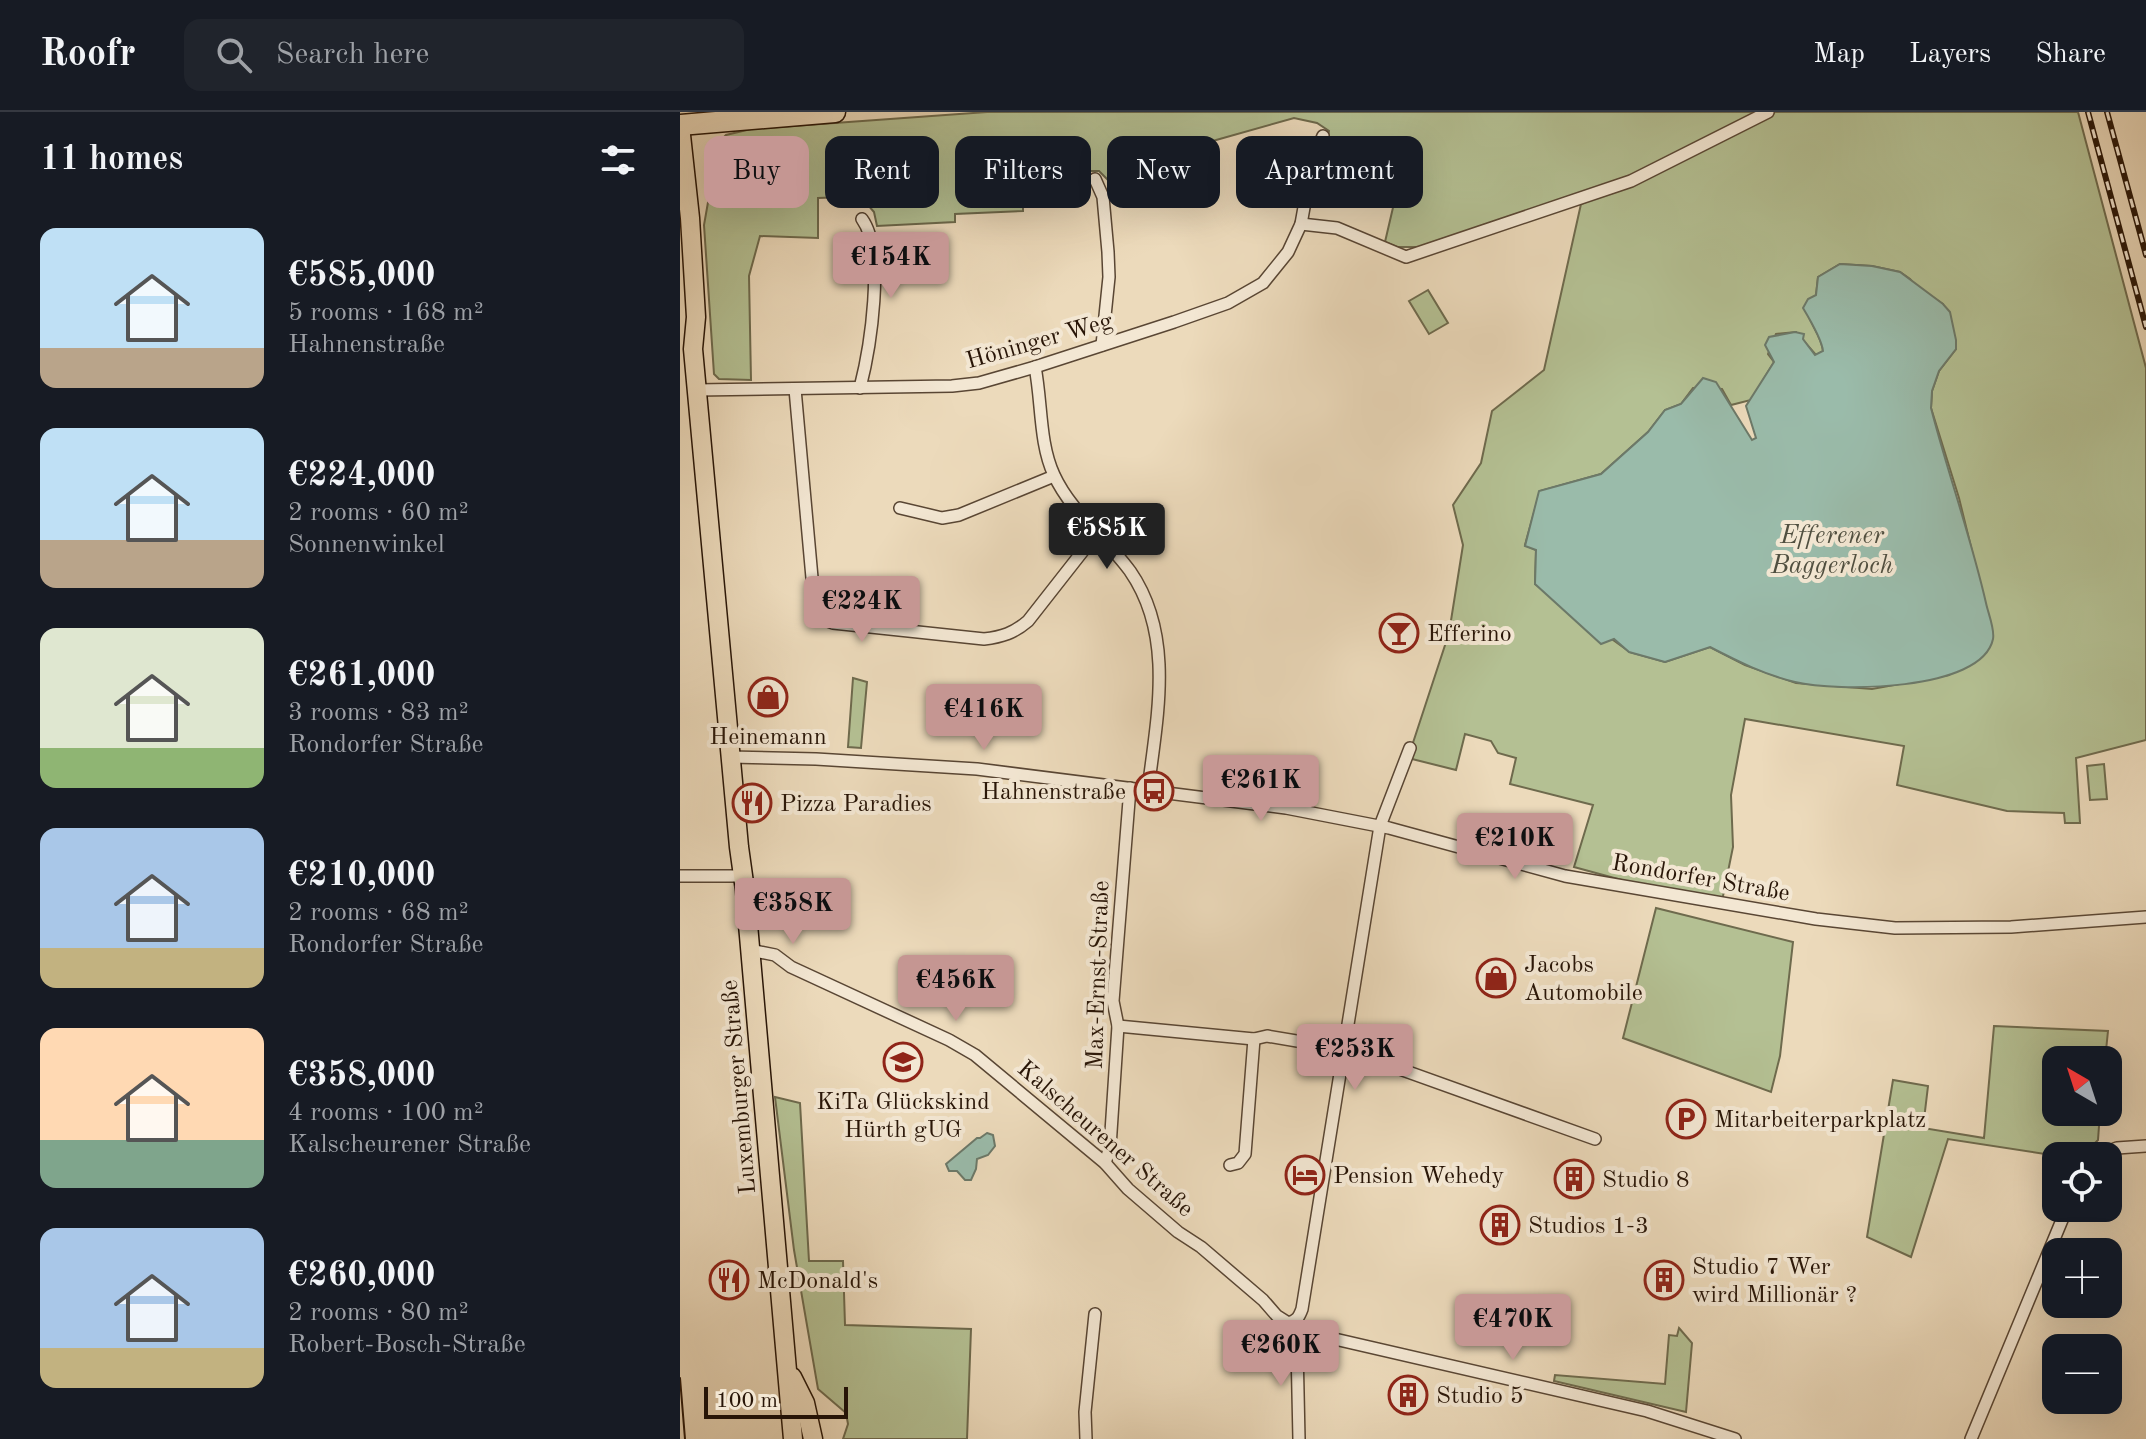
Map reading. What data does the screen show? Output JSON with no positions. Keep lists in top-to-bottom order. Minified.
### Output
{"streets":{"main road":["Luxemburger Straße"],"street":["Höninger Weg","Rondorfer Straße","Max-Ernst-Straße","Kalscheurener Straße"]},"crossings":[["Höninger Weg","Luxemburger Straße"],["Rondorfer Straße","Max-Ernst-Straße"],["Rondorfer Straße","Luxemburger Straße"],["Max-Ernst-Straße","Kalscheurener Straße"],["Luxemburger Straße","Kalscheurener Straße"]],"water":["Efferener Baggerloch"],"places":{"bar":["Efferino"],"shop":["Heinemann","Jacobs Automobile"],"bus stop":["Hahnenstraße"],"restaurant":["Pizza Paradies","McDonald's"],"school or university":["KiTa Glückskind Hürth gUG"],"parking":["Mitarbeiterparkplatz"],"hotel":["Pension Wehedy"],"building":["Studio 8","Studios 1-3","Studio 7 Wer wird Millionär ?","Studio 5"]},"scale_bar":"100 m","north":"top left","page":{"header":"Roofr","search":"Search here","nav":["Map","Layers","Share"],"heading":"11 homes","chip":["Buy","Rent","Filters","New","Apartment"],"list":[{"name":"€585,000","note":"5 rooms · 168 m² · Hahnenstraße"},{"name":"€224,000","note":"2 rooms · 60 m² · Sonnenwinkel"},{"name":"€261,000","note":"3 rooms · 83 m² · Rondorfer Straße"},{"name":"€210,000","note":"2 rooms · 68 m² · Rondorfer Straße"},{"name":"€358,000","note":"4 rooms · 100 m² · Kalscheurener Straße"},{"name":"€260,000","note":"2 rooms · 80 m² · Robert-Bosch-Straße"}],"price":["€154K","€585K","€224K","€416K","€261K","€210K","€358K","€456K","€253K","€470K","€260K"],"map_buttons":["+","−"],"scale":"100 m"}}
